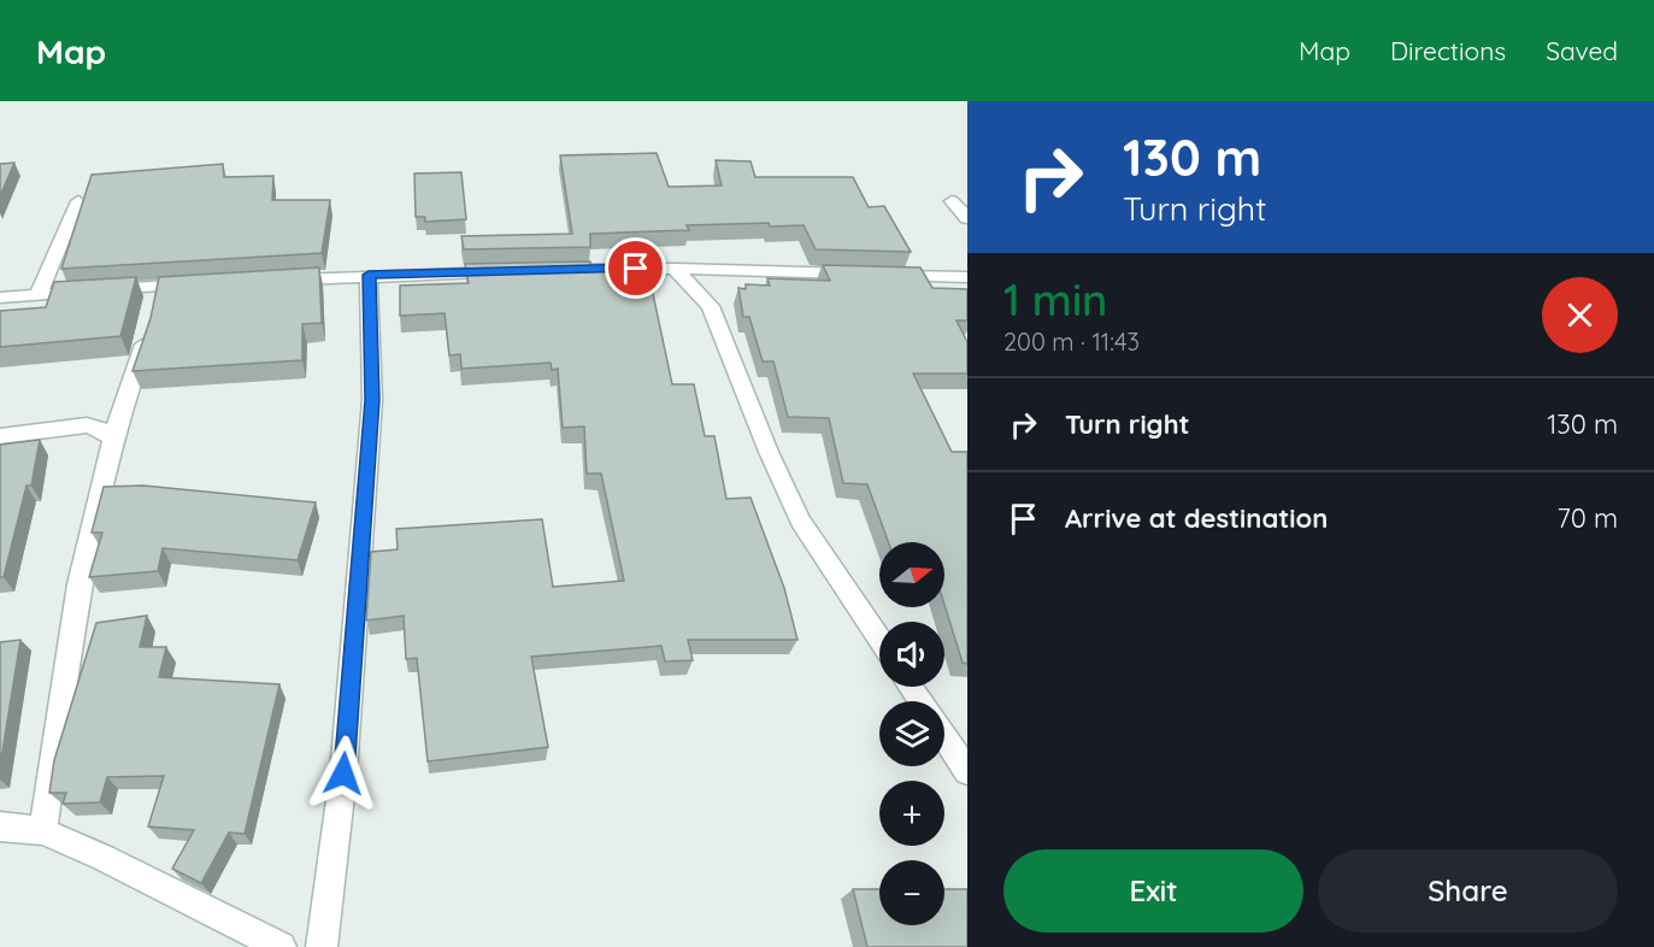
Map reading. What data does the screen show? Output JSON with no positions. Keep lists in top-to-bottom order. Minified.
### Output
{"north":"right","page":{"header":"Map","nav":["Map","Directions","Saved"],"turn":["130 m","Turn right"],"heading":["1 min","200 m · 11:43"],"list":[{"name":"Turn right","value":"130 m"},{"name":"Arrive at destination","value":"70 m"}],"map_buttons":["+","−"],"buttons":["Exit","Share"]}}
